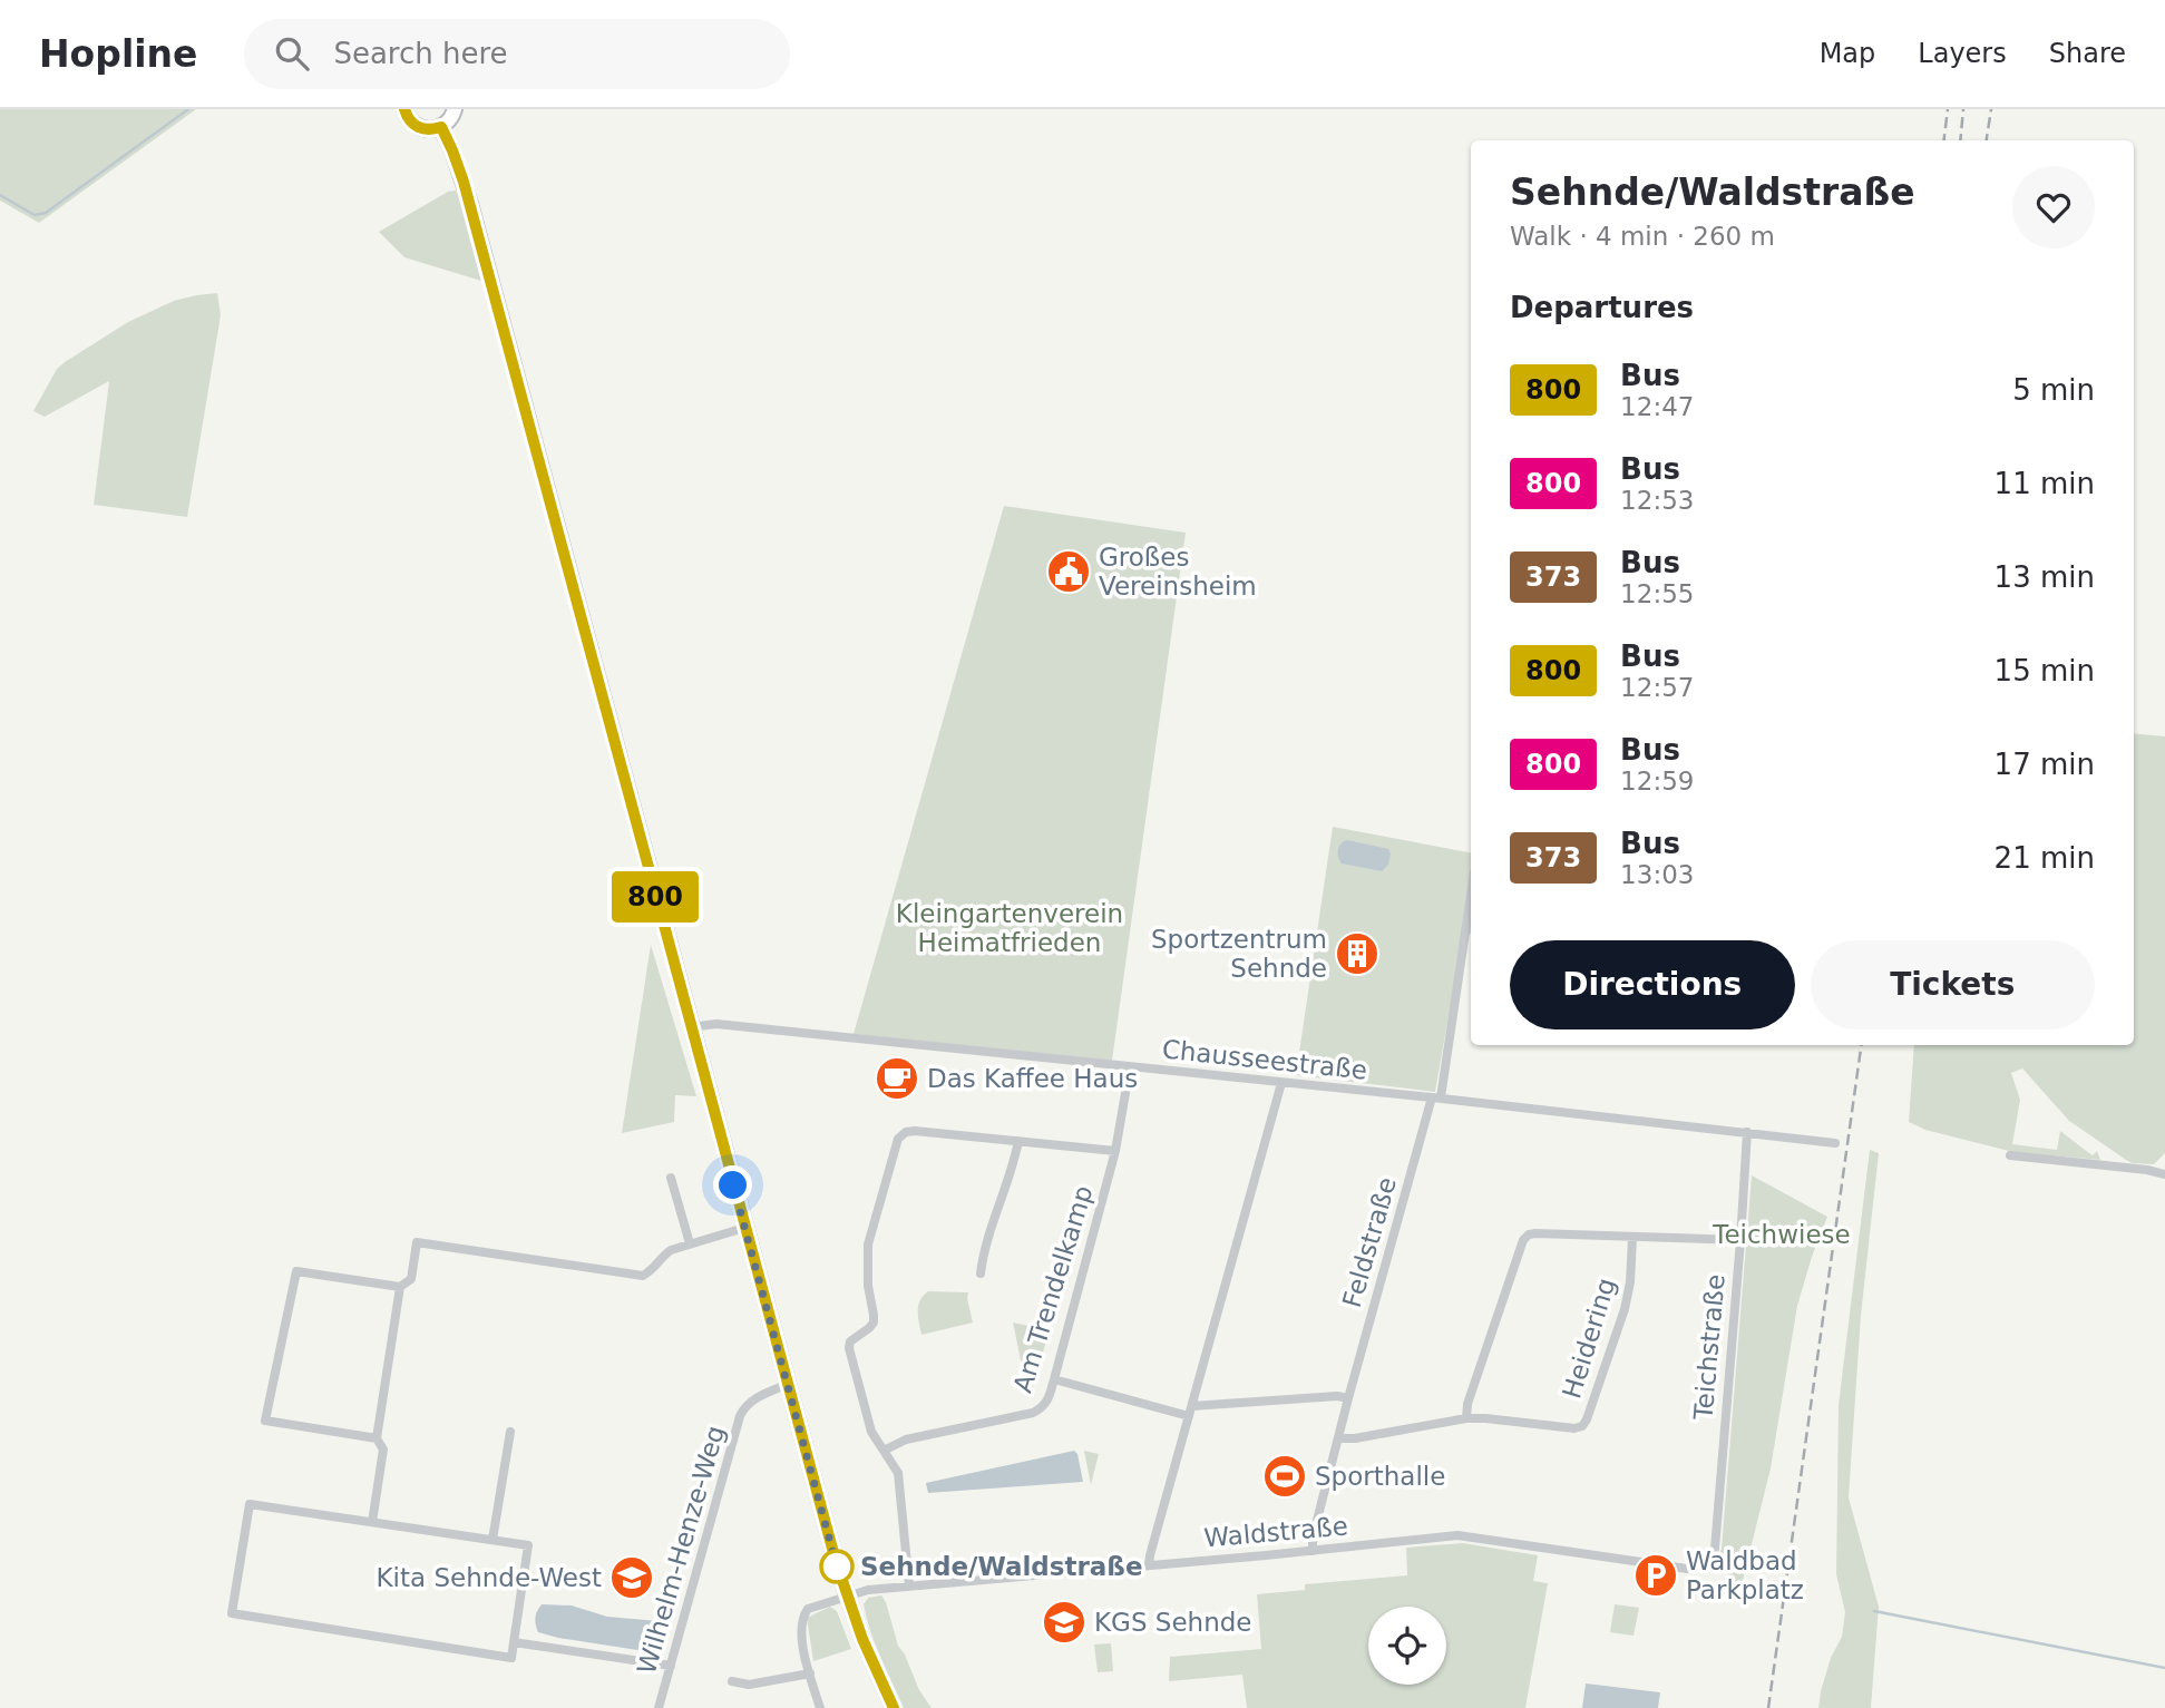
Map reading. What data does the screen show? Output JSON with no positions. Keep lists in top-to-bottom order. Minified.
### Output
{"streets":{"street":["Chausseestraße","Feldstraße","Am Trendelkamp","Heidering","Teichstraße","Waldstraße","Wilhelm-Henze-Weg"]},"crossings":[["Chausseestraße","Feldstraße"],["Chausseestraße","Am Trendelkamp"],["Chausseestraße","Teichstraße"],["Feldstraße","Heidering"],["Feldstraße","Waldstraße"],["Teichstraße","Waldstraße"]],"parks":["Kleingartenverein Heimatfrieden","Teichwiese"],"places":{"public building":["Großes Vereinsheim"],"building":["Sportzentrum Sehnde"],"cafe":["Das Kaffee Haus"],"sports":["Sporthalle"],"other":["Sehnde/Waldstraße"],"parking":["Waldbad Parkplatz"],"school or university":["Kita Sehnde-West","KGS Sehnde"]},"lines":["bus line 800"],"page":{"header":"Hopline","search":"Search here","nav":["Map","Layers","Share"],"on_map":"800","heading":[["Sehnde/Waldstraße","Walk · 4 min · 260 m"],"Departures"],"list":[{"mark":"800","name":"Bus","note":"12:47","value":"5 min"},{"mark":"800","name":"Bus","note":"12:53","value":"11 min"},{"mark":"373","name":"Bus","note":"12:55","value":"13 min"},{"mark":"800","name":"Bus","note":"12:57","value":"15 min"},{"mark":"800","name":"Bus","note":"12:59","value":"17 min"},{"mark":"373","name":"Bus","note":"13:03","value":"21 min"}],"buttons":["Directions","Tickets"]}}
